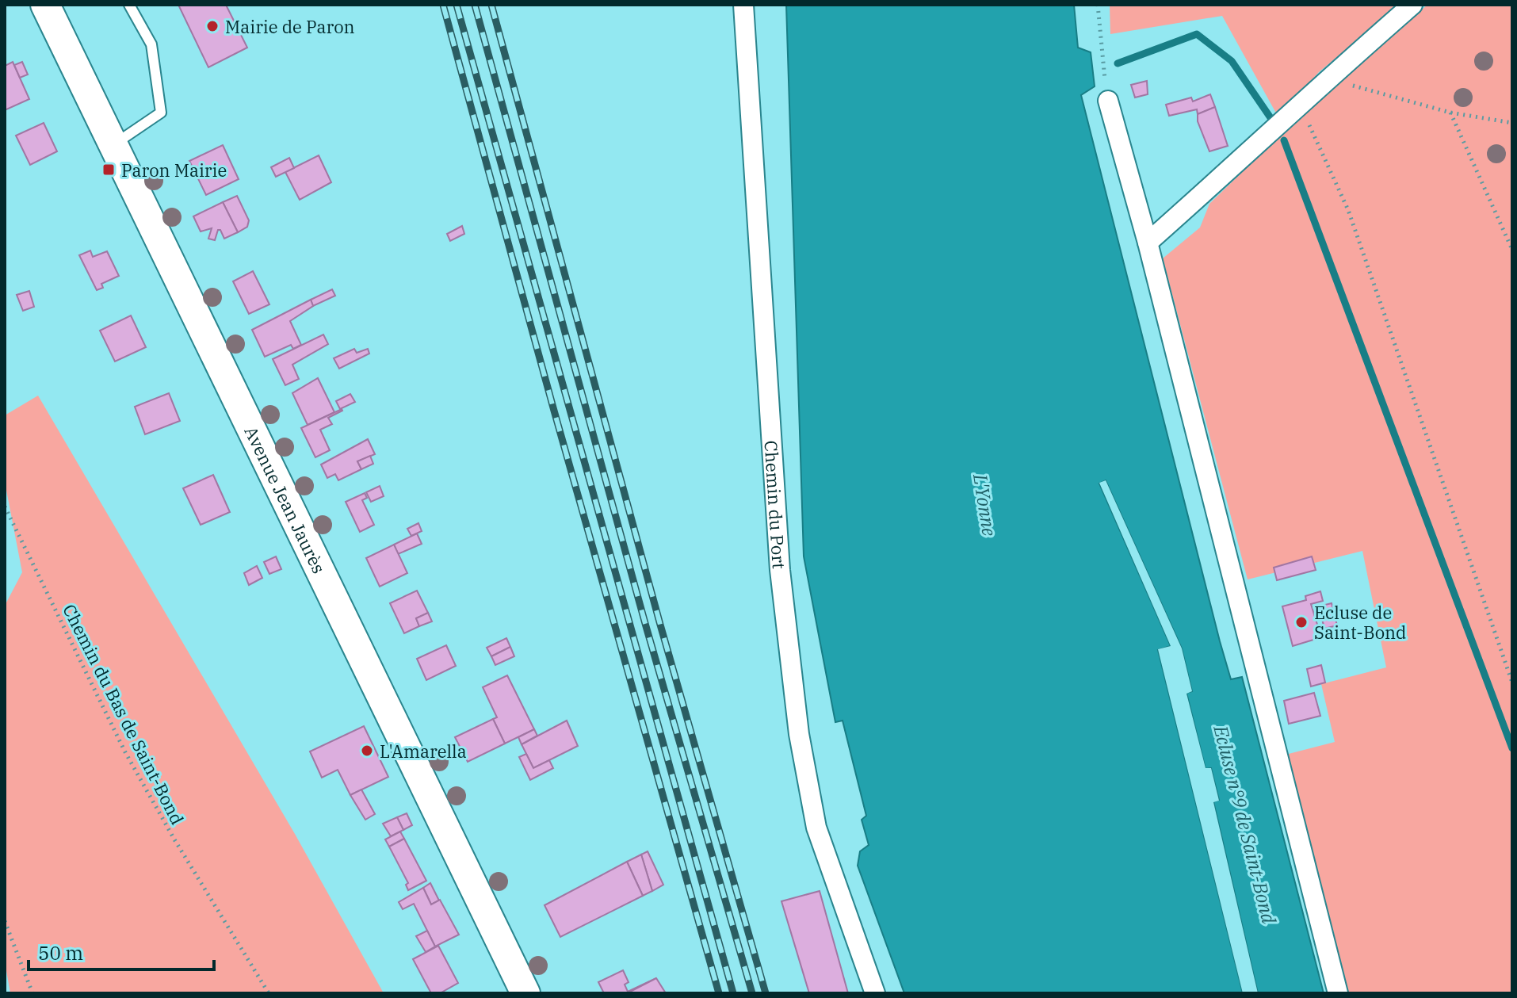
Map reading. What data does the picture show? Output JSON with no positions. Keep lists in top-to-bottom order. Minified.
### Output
{"streets":{"main road":["Avenue Jean Jaurès"],"street":["Chemin du Port"],"path":["Chemin du Bas de Saint-Bond"]},"water":["L'Yonne","Ecluse n°9 de Saint-Bond"],"places":{"other":["Mairie de Paron","Ecluse de Saint-Bond","L'Amarella"],"transit":["Paron Mairie"]},"scale_bar":"50 m"}
